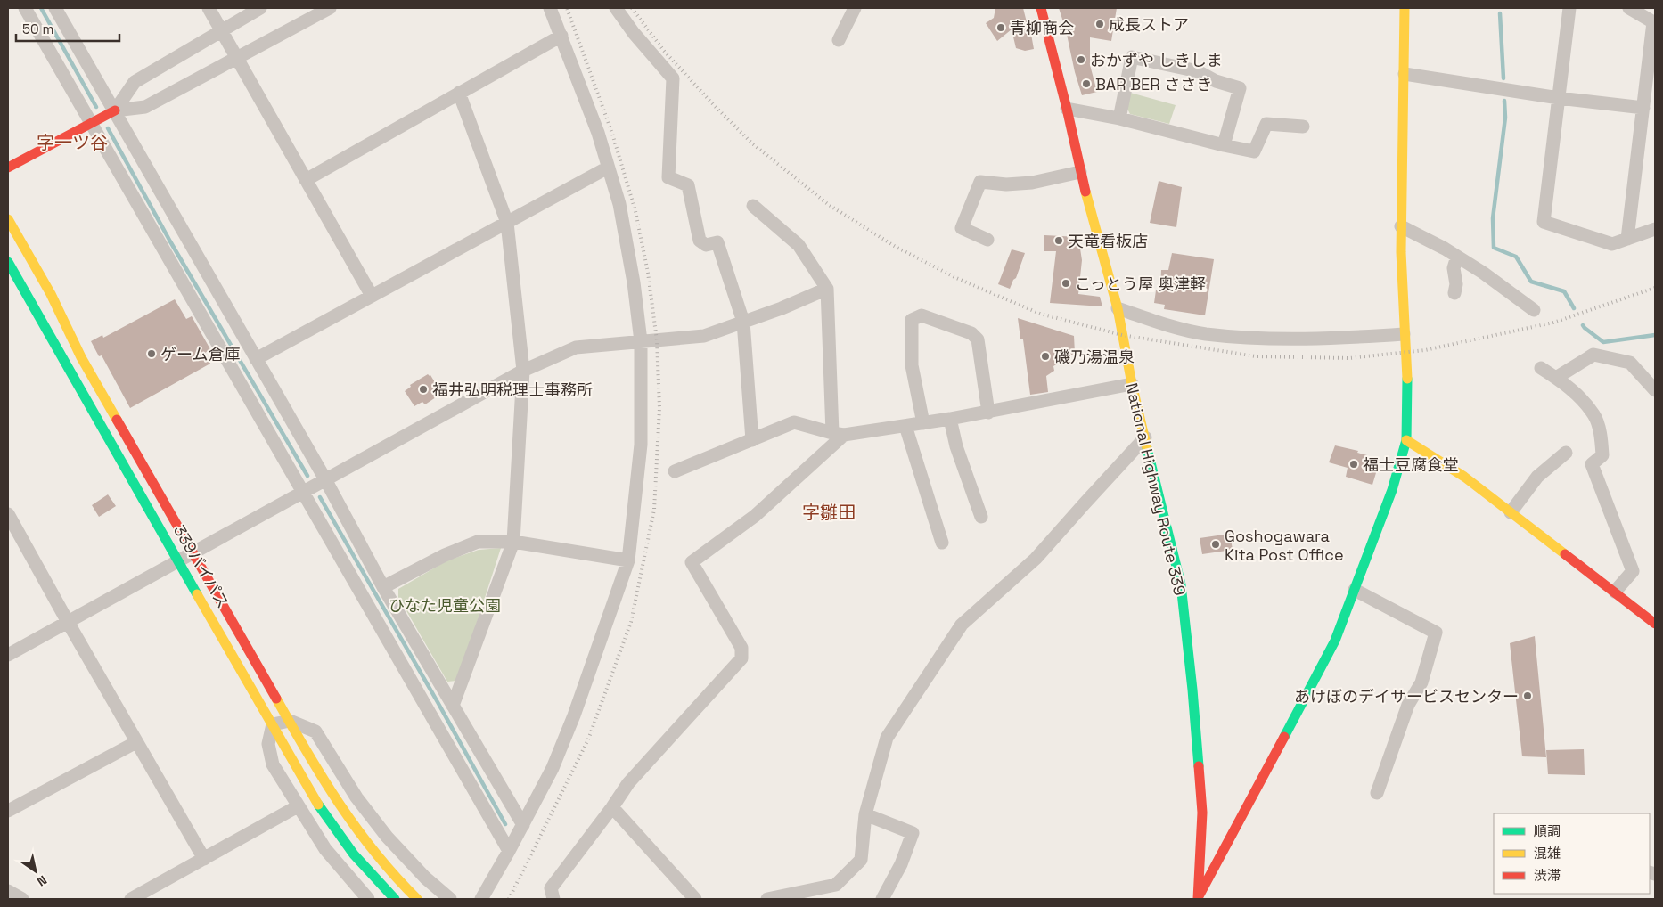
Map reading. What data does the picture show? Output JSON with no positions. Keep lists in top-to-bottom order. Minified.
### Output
{"streets":{"main road":["National Highway Route 339","339バイパス"]},"districts":["字一ツ谷","字雛田"],"parks":["ひなた児童公園"],"places":["成長ストア","青柳商会","おかずや しきしま","BAR BER ささき","天竜看板店","こっとう屋 奥津軽","ゲーム倉庫","磯乃湯温泉","福井弘明税理士事務所","福士豆腐食堂","Goshogawara Kita Post Office","あけぼのデイサービスセンター"],"legend":["順調","混雑","渋滞"],"scale_bar":"50 m","north":"bottom right"}
